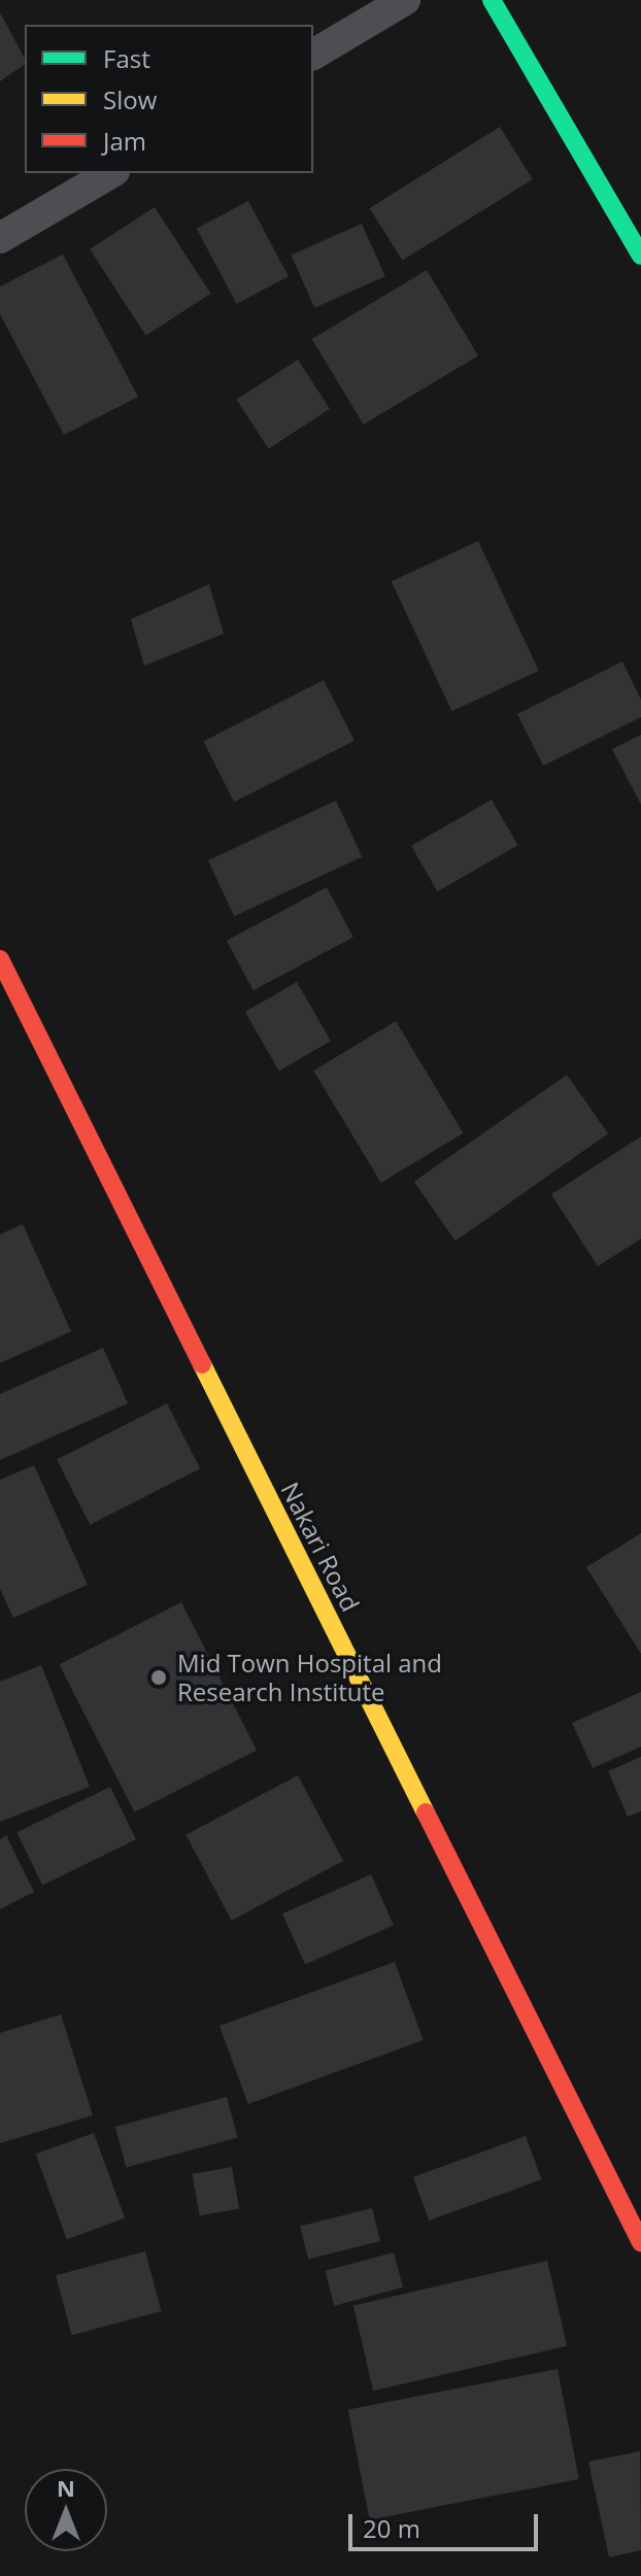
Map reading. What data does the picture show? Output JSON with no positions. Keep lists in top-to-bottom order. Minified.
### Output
{"streets":{"street":["Nakari Road"]},"places":["Mid Town Hospital and Research Institute"],"legend":["Fast","Slow","Jam"],"scale_bar":"20 m","north":"top"}
